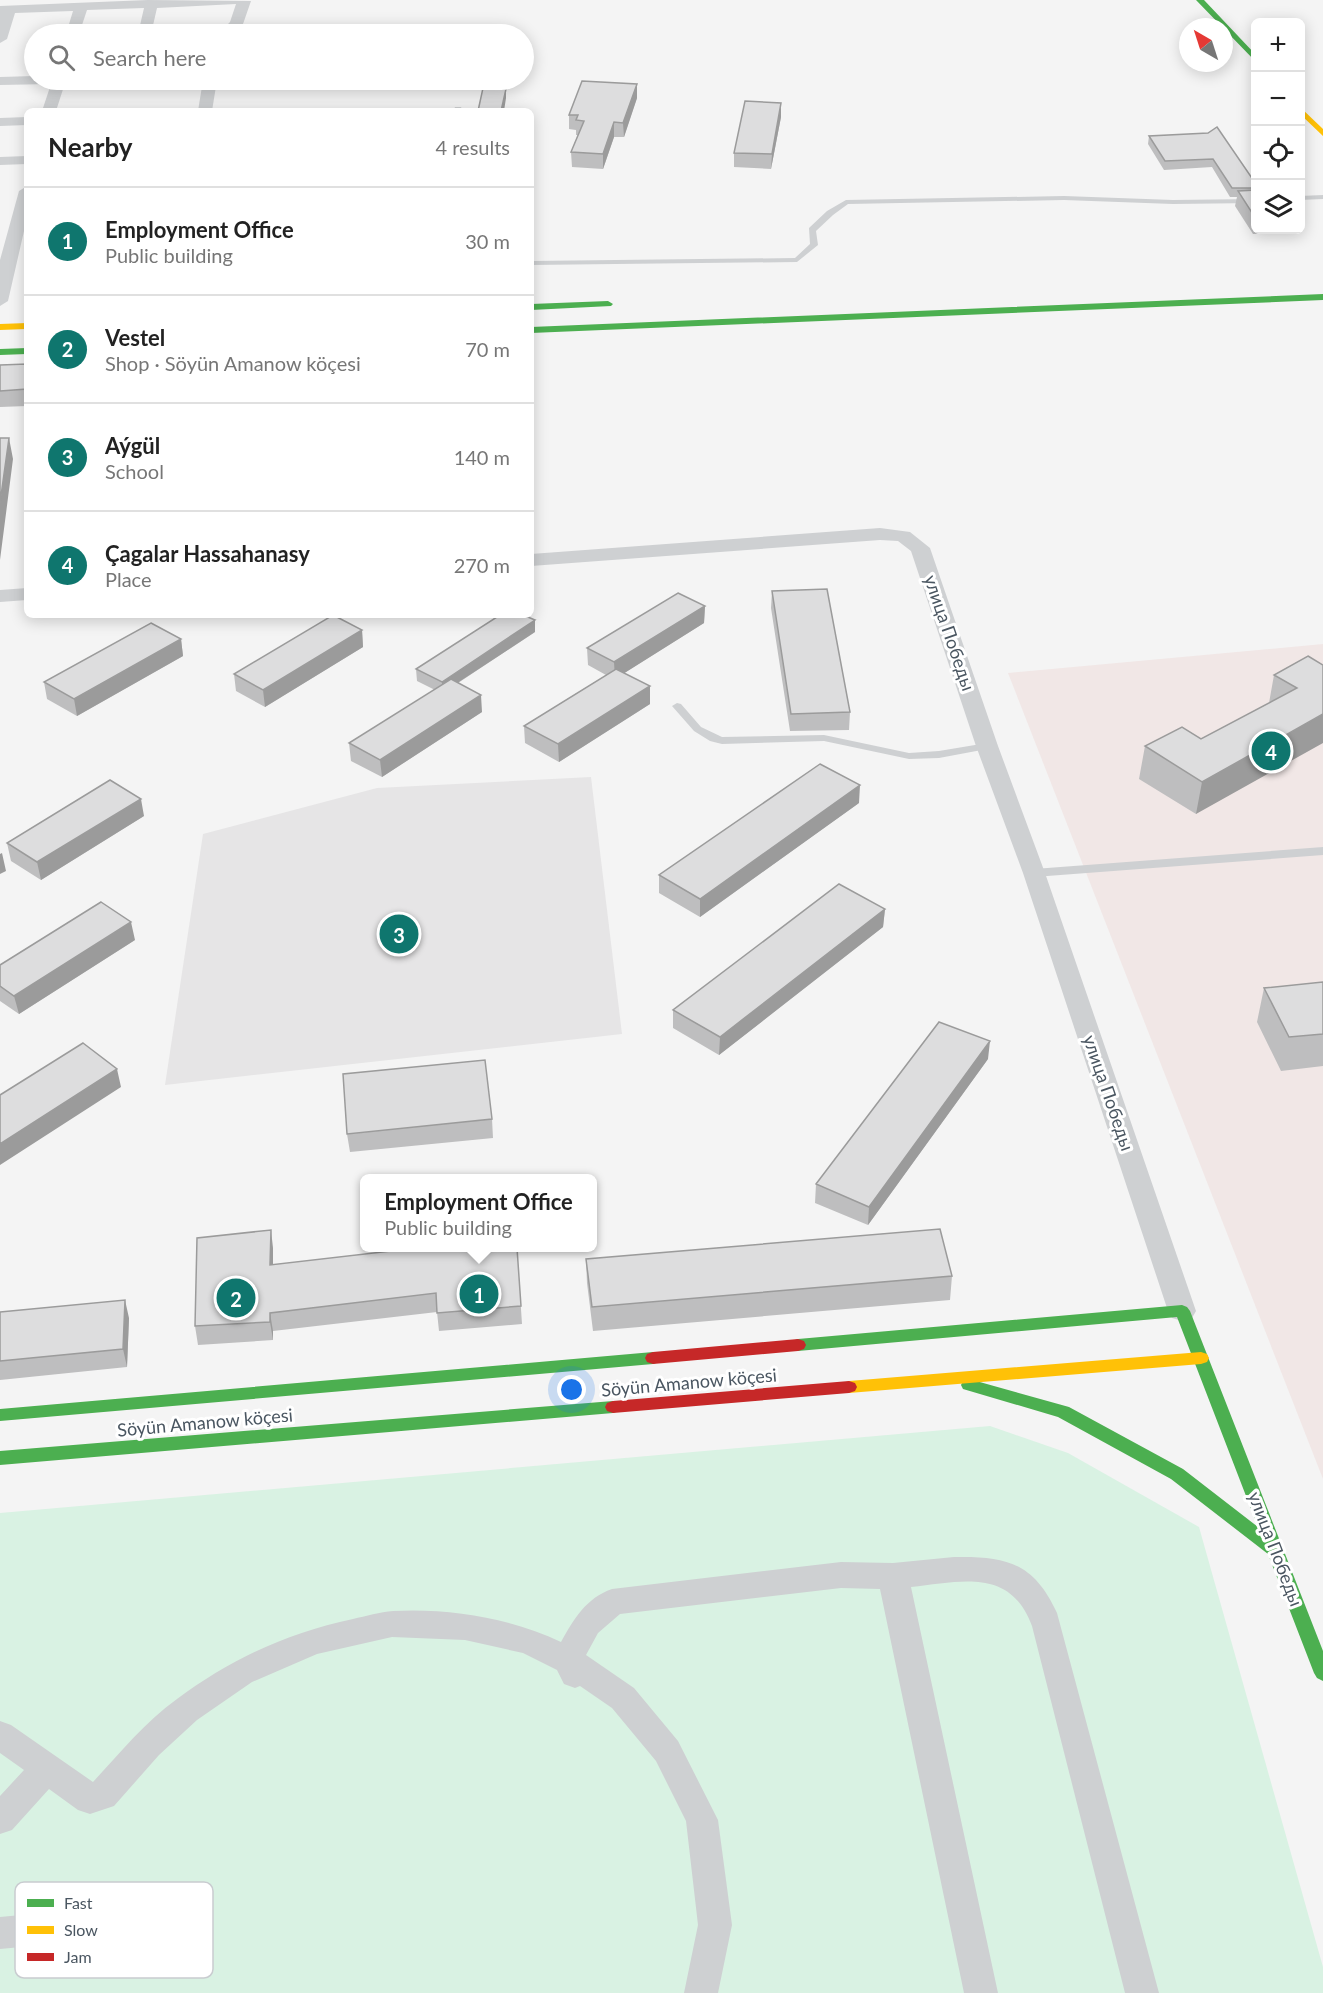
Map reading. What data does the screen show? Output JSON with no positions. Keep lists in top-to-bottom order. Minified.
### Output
{"streets":{"street":["улица Победы","Söyün Amanow köçesi"]},"crossings":[["улица Победы","Söyün Amanow köçesi"]],"legend":["Fast","Slow","Jam"],"north":"top left","page":{"map_buttons":["+","−"],"search":"Search here","heading":["Nearby","4 results"],"list":[{"mark":"1","name":"Employment Office","note":"Public building","value":"30 m"},{"mark":"2","name":"Vestel","note":"Shop · Söyün Amanow köçesi","value":"70 m"},{"mark":"3","name":"Aýgül","note":"School","value":"140 m"},{"mark":"4","name":"Çagalar Hassahanasy","note":"Place","value":"270 m"}],"pins":["4","3","1","2"],"popup":["Employment Office","Public building"]}}
